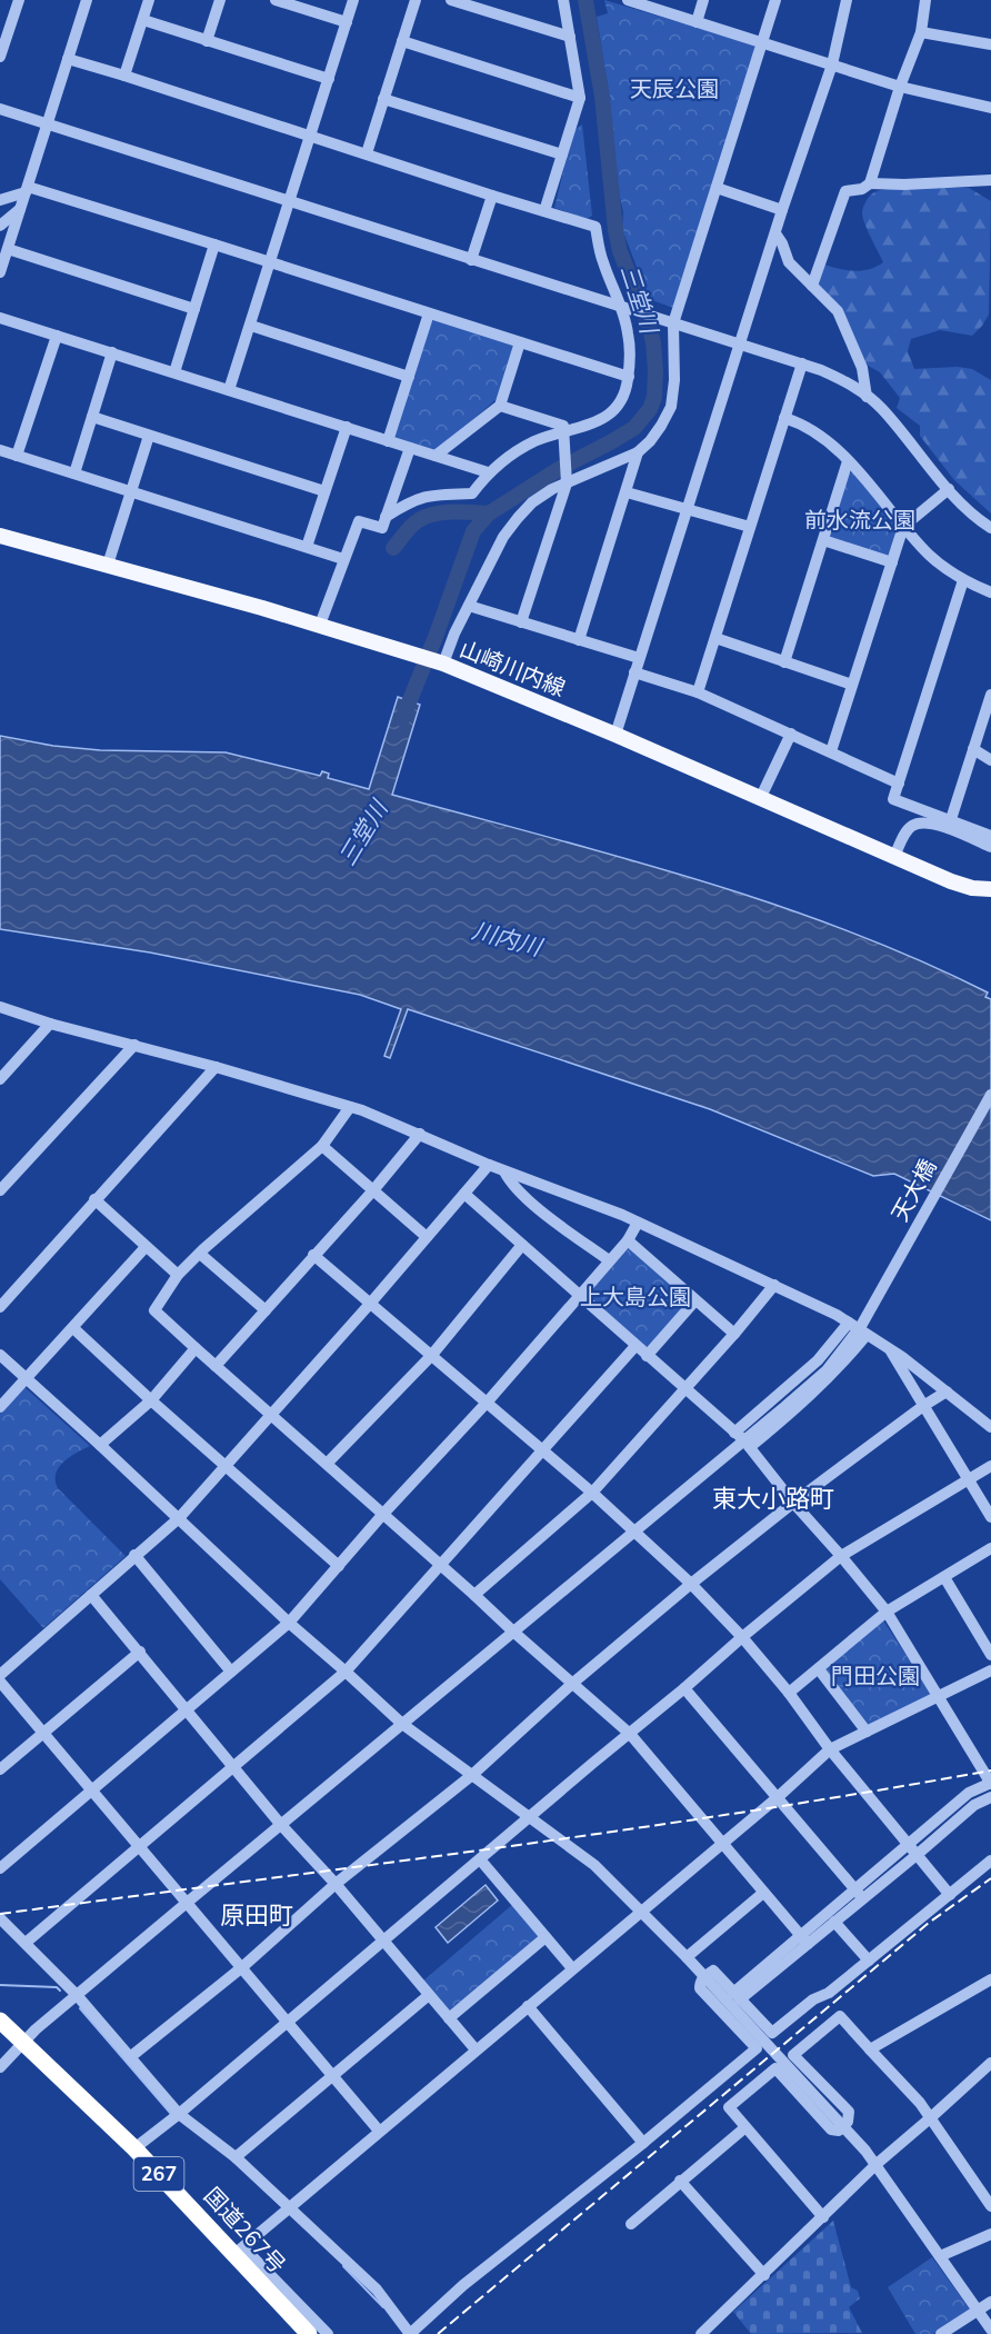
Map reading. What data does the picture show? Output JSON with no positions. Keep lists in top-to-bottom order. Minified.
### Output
{"streets":{"highway":["267","国道267号"],"main road":["山崎川内線"],"street":["天大橋"]},"districts":["東大小路町","原田町"],"water":["三堂川","川内川"],"parks":["天辰公園","前水流公園","上大島公園","門田公園"]}
